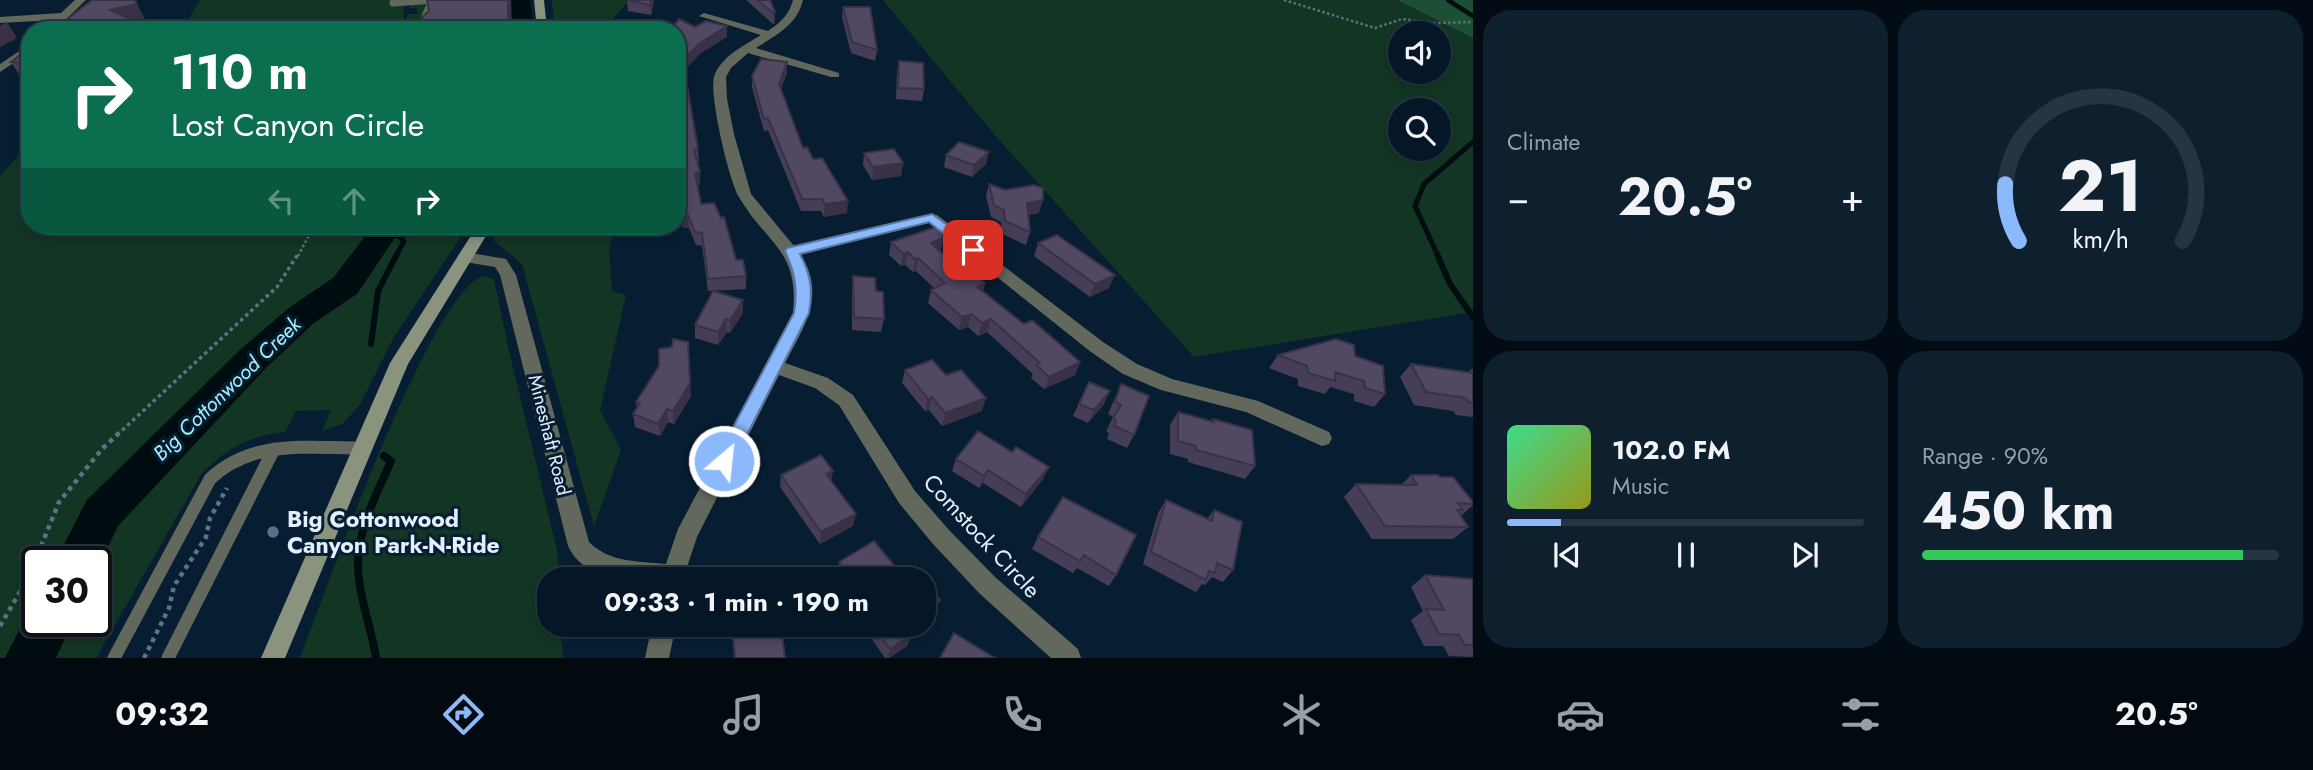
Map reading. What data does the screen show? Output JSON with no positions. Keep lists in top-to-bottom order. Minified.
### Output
{"streets":{"street":["Mineshaft Road","Comstock Circle"]},"water":["Big Cottonwood Creek"],"places":["Big Cottonwood Canyon Park-N-Ride"],"page":{"tile":["Climate",["Range · 90%","450 km"]],"turn":["110 m","Lost Canyon Circle"],"heat":["−","20.5°","+"],"song":["102.0 FM","Music"],"limit":"30","trip":"09:33 · 1 min · 190 m","tabs":["09:32","20.5°"],"gauge":["21","km/h"]}}
